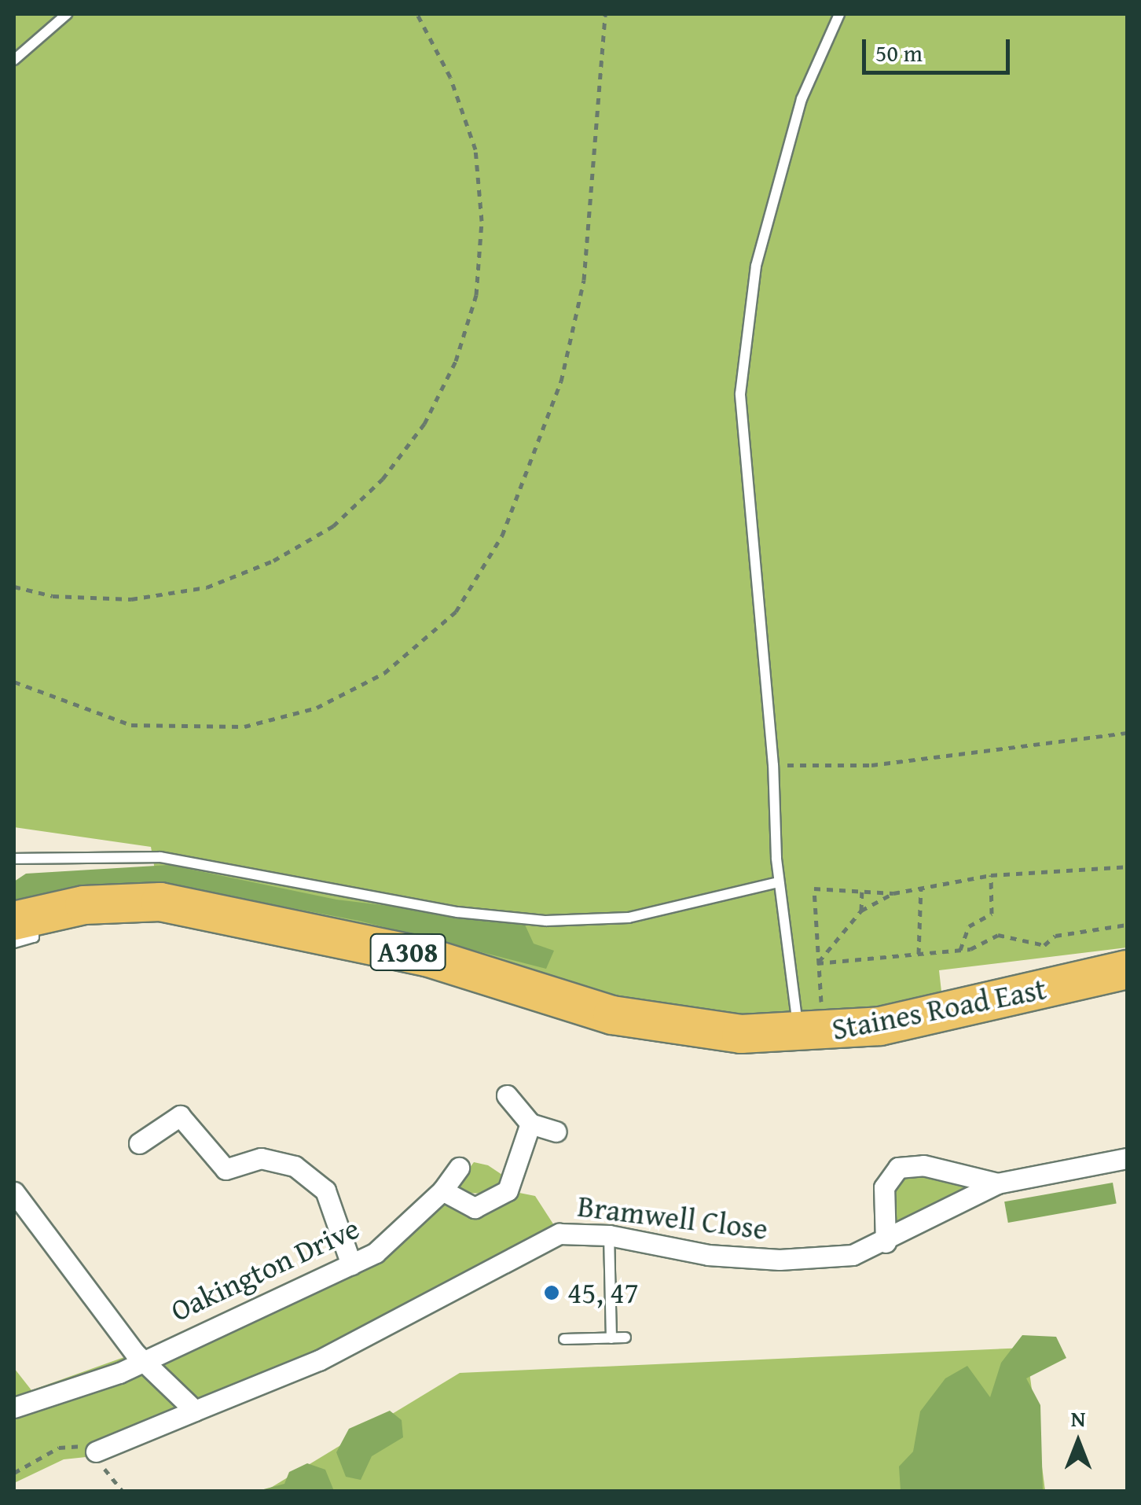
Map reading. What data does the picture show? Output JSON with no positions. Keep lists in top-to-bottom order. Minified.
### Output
{"streets":{"highway":["A308","Staines Road East"],"street":["Bramwell Close","Oakington Drive"]},"places":["45, 47"],"scale_bar":"50 m","north":"top"}
